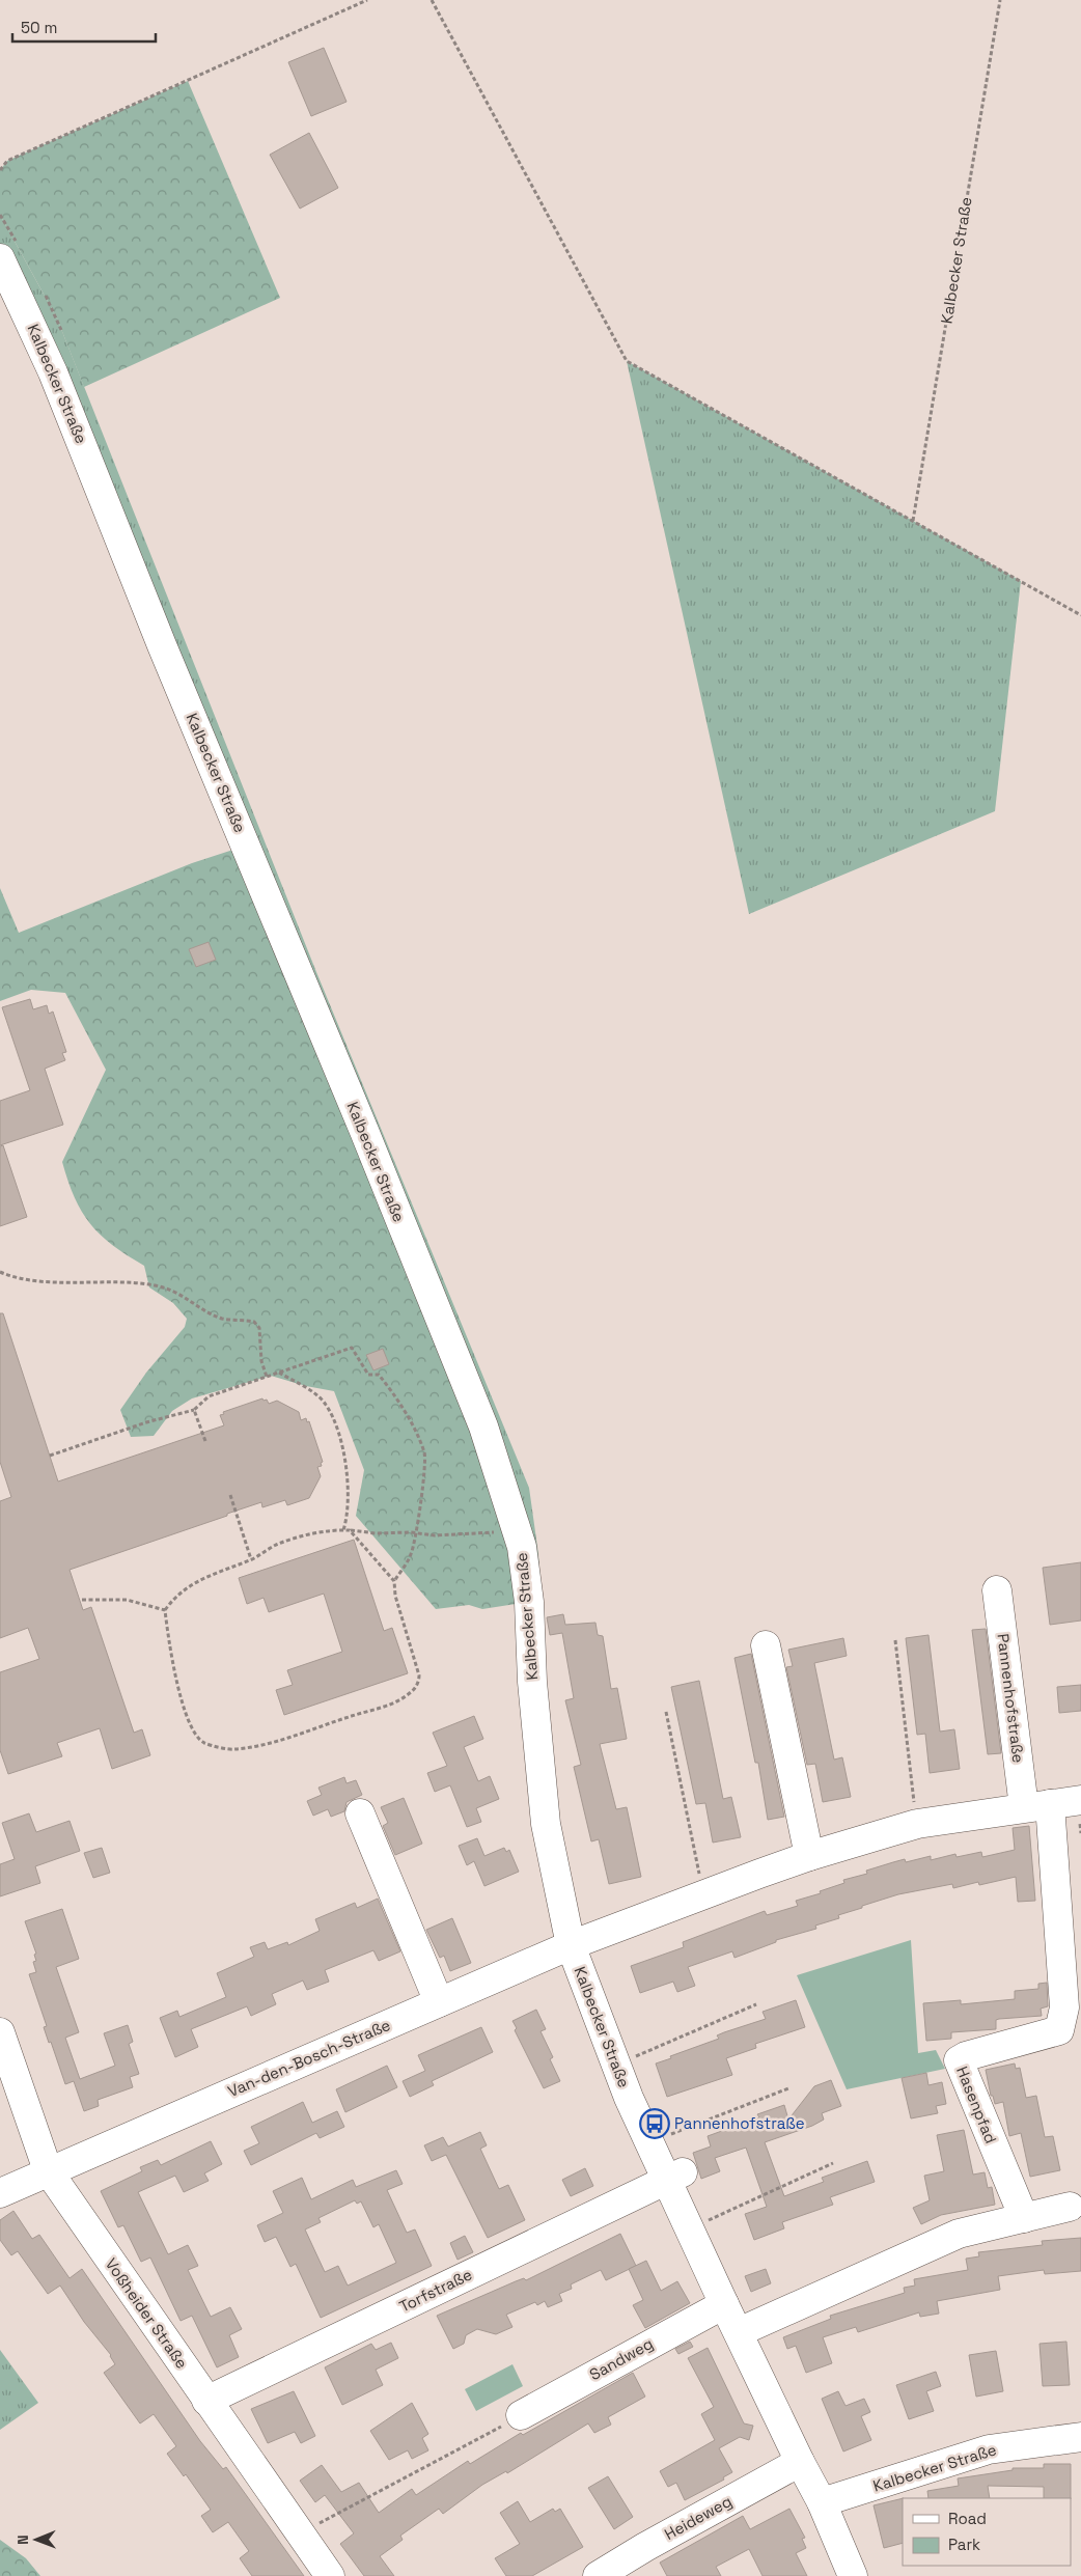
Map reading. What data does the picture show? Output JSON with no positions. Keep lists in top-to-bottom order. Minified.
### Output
{"streets":{"street":["Kalbecker Straße","Pannenhofstraße","Van-den-Bosch-Straße","Hasenpfad","Torfstraße","Voßheider Straße","Sandweg","Heideweg"]},"crossings":[["Kalbecker Straße","Van-den-Bosch-Straße"],["Kalbecker Straße","Torfstraße"],["Kalbecker Straße","Sandweg"],["Kalbecker Straße","Heideweg"],["Pannenhofstraße","Hasenpfad"],["Van-den-Bosch-Straße","Voßheider Straße"],["Torfstraße","Voßheider Straße"]],"places":{"bus stop":["Pannenhofstraße"]},"legend":["Road","Park"],"scale_bar":"50 m","north":"left"}
